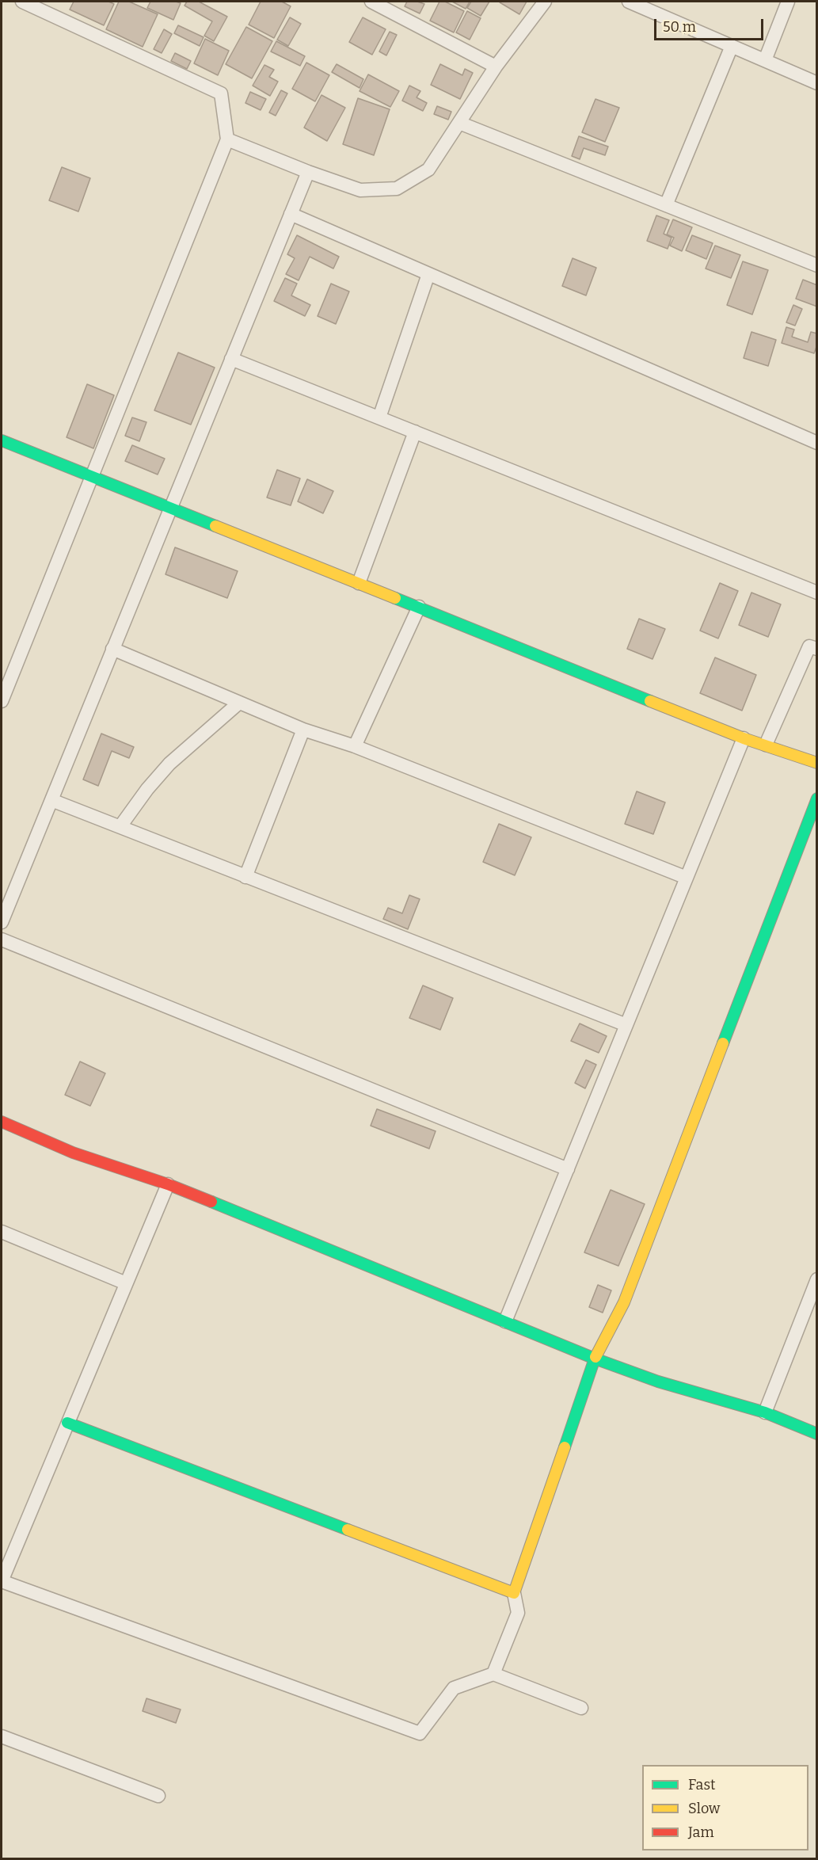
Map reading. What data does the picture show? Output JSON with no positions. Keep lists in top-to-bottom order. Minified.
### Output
{"legend":["Fast","Slow","Jam"],"scale_bar":"50 m"}
